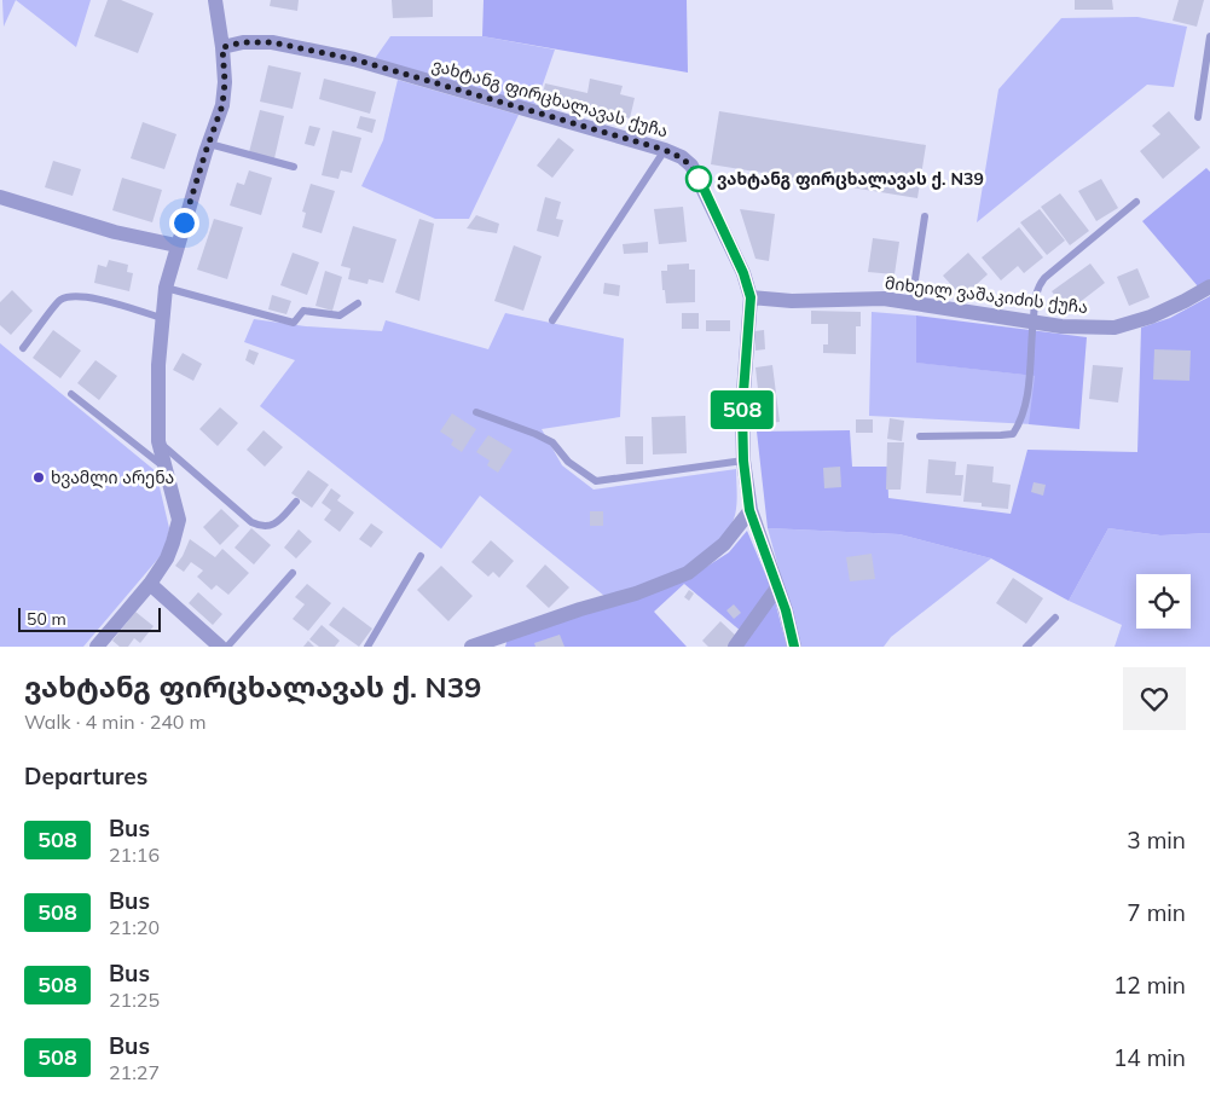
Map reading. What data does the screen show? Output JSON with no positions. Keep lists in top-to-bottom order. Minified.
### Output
{"streets":{"street":["ვახტანგ ფირცხალავას ქუჩა","მიხეილ ვაშაკიძის ქუჩა"]},"crossings":[["ვახტანგ ფირცხალავას ქუჩა","მიხეილ ვაშაკიძის ქუჩა"]],"places":["ვახტანგ ფირცხალავას ქ. N39","ხვამლი არენა"],"lines":["bus line 508"],"scale_bar":"50 m","page":{"on_map":"508","scale":"50 m","heading":[["ვახტანგ ფირცხალავას ქ. N39","Walk · 4 min · 240 m"],"Departures"],"list":[{"mark":"508","name":"Bus","note":"21:16","value":"3 min"},{"mark":"508","name":"Bus","note":"21:20","value":"7 min"},{"mark":"508","name":"Bus","note":"21:25","value":"12 min"},{"mark":"508","name":"Bus","note":"21:27","value":"14 min"}]}}
